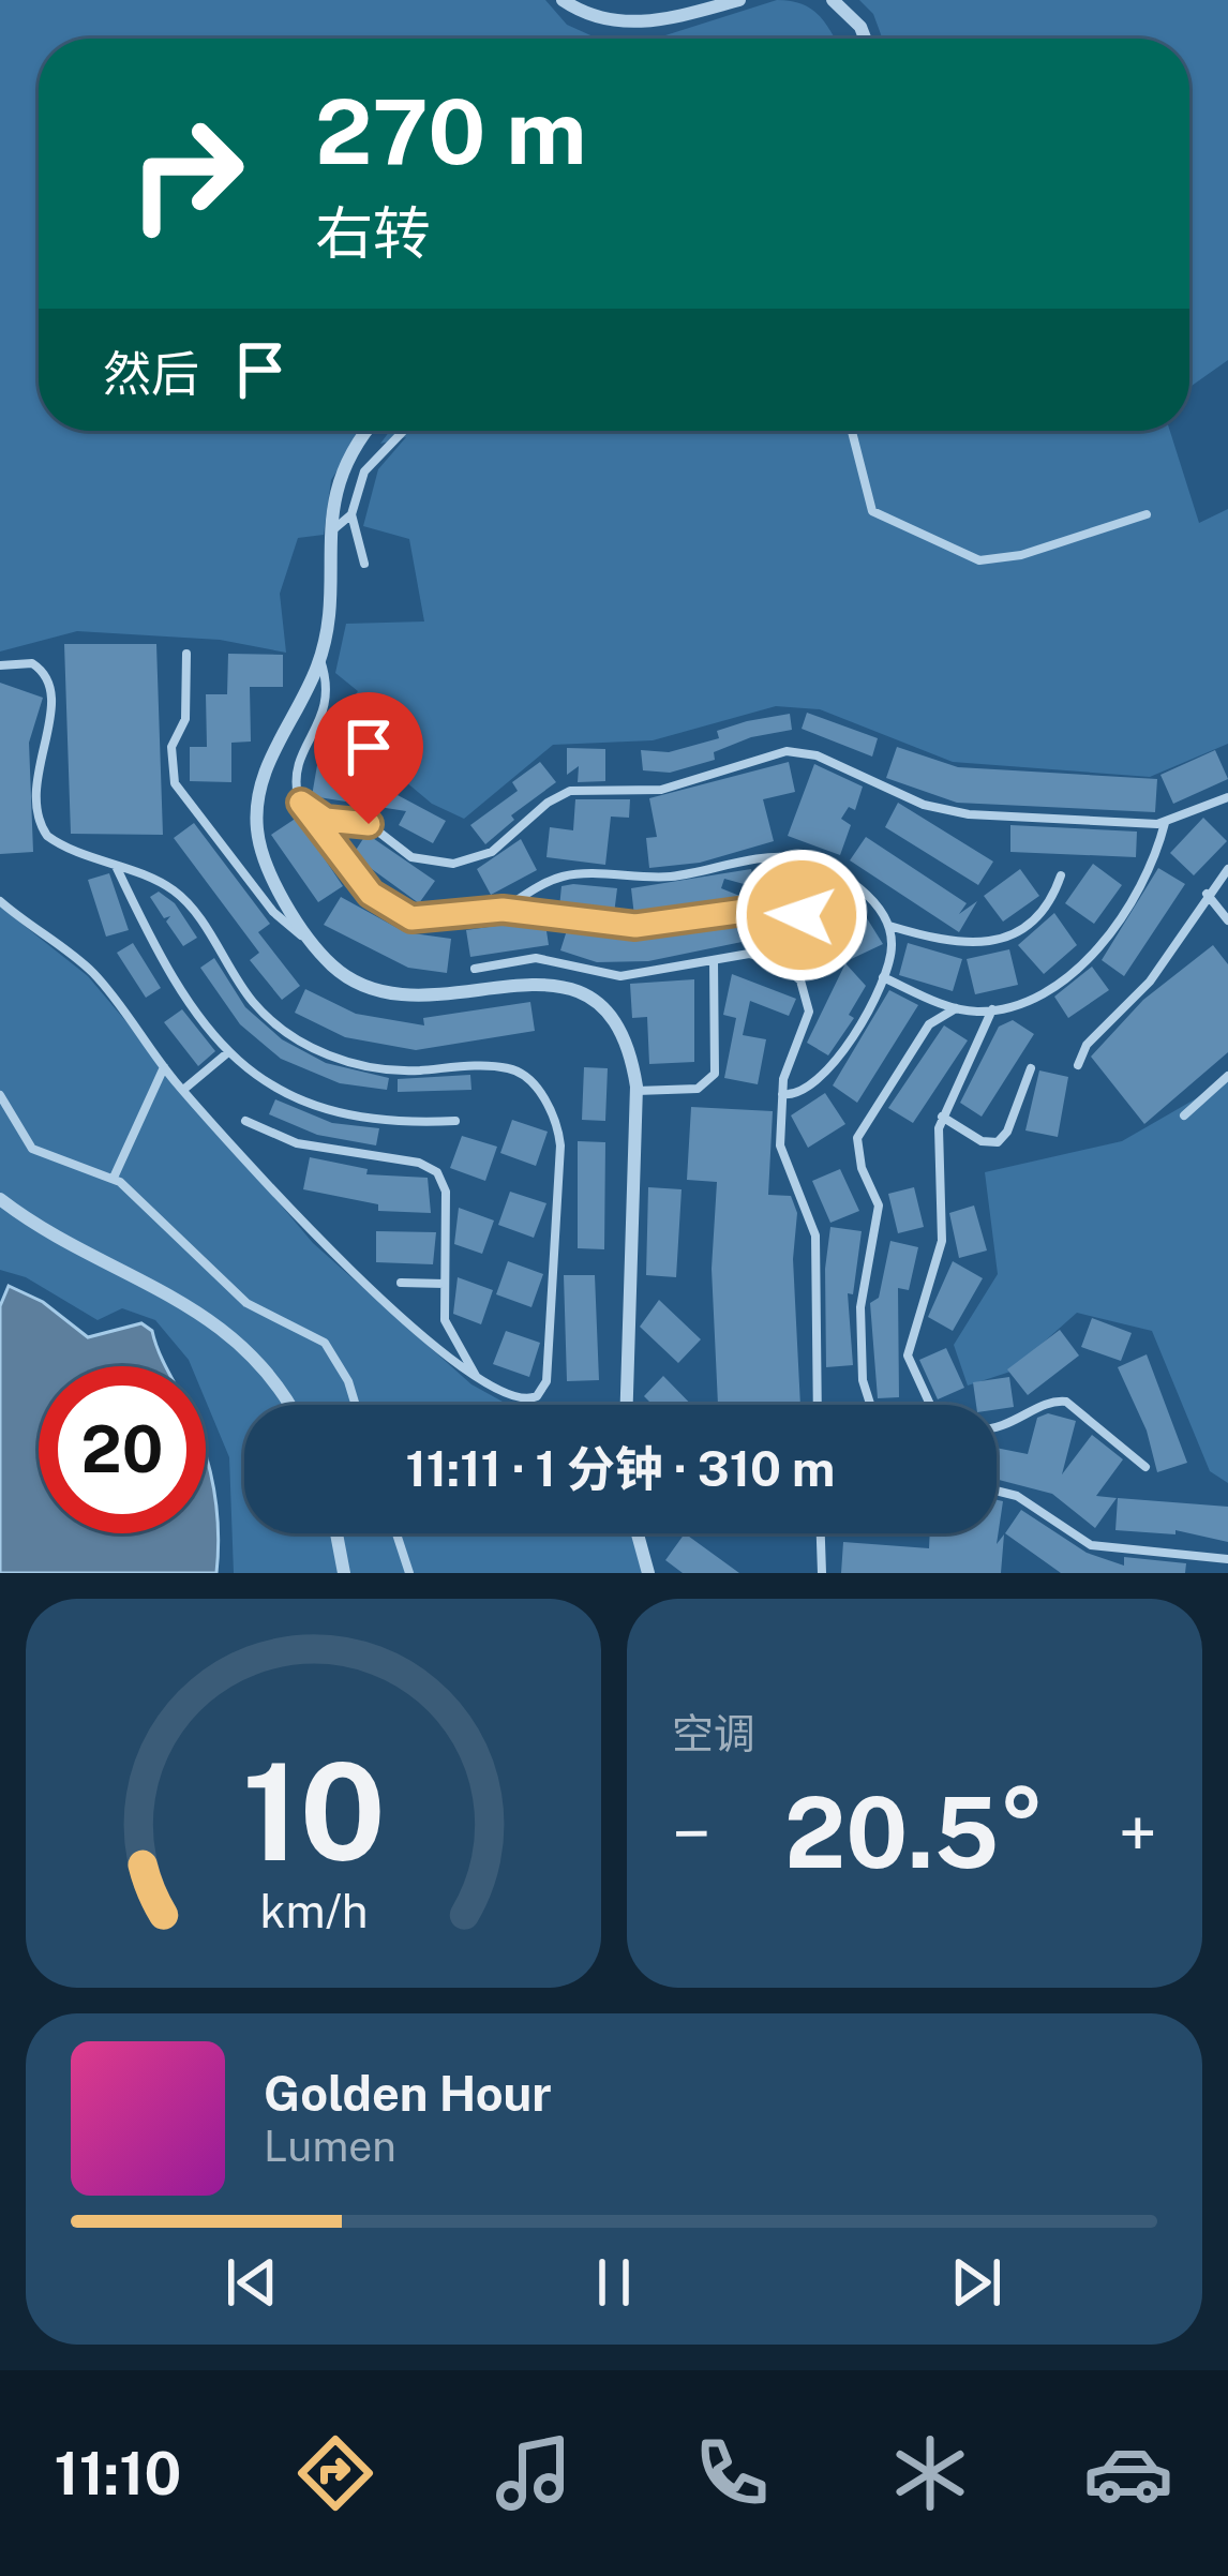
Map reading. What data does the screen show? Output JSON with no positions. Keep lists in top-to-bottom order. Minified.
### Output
{"page":{"turn":["270 m","右转"],"then":"然后","limit":"20","trip":"11:11 · 1 分钟 · 310 m","tile":"空调","heat":["−","20.5°","+"],"song":["Golden Hour","Lumen"],"tabs":"11:10","gauge":["10","km/h"]}}
